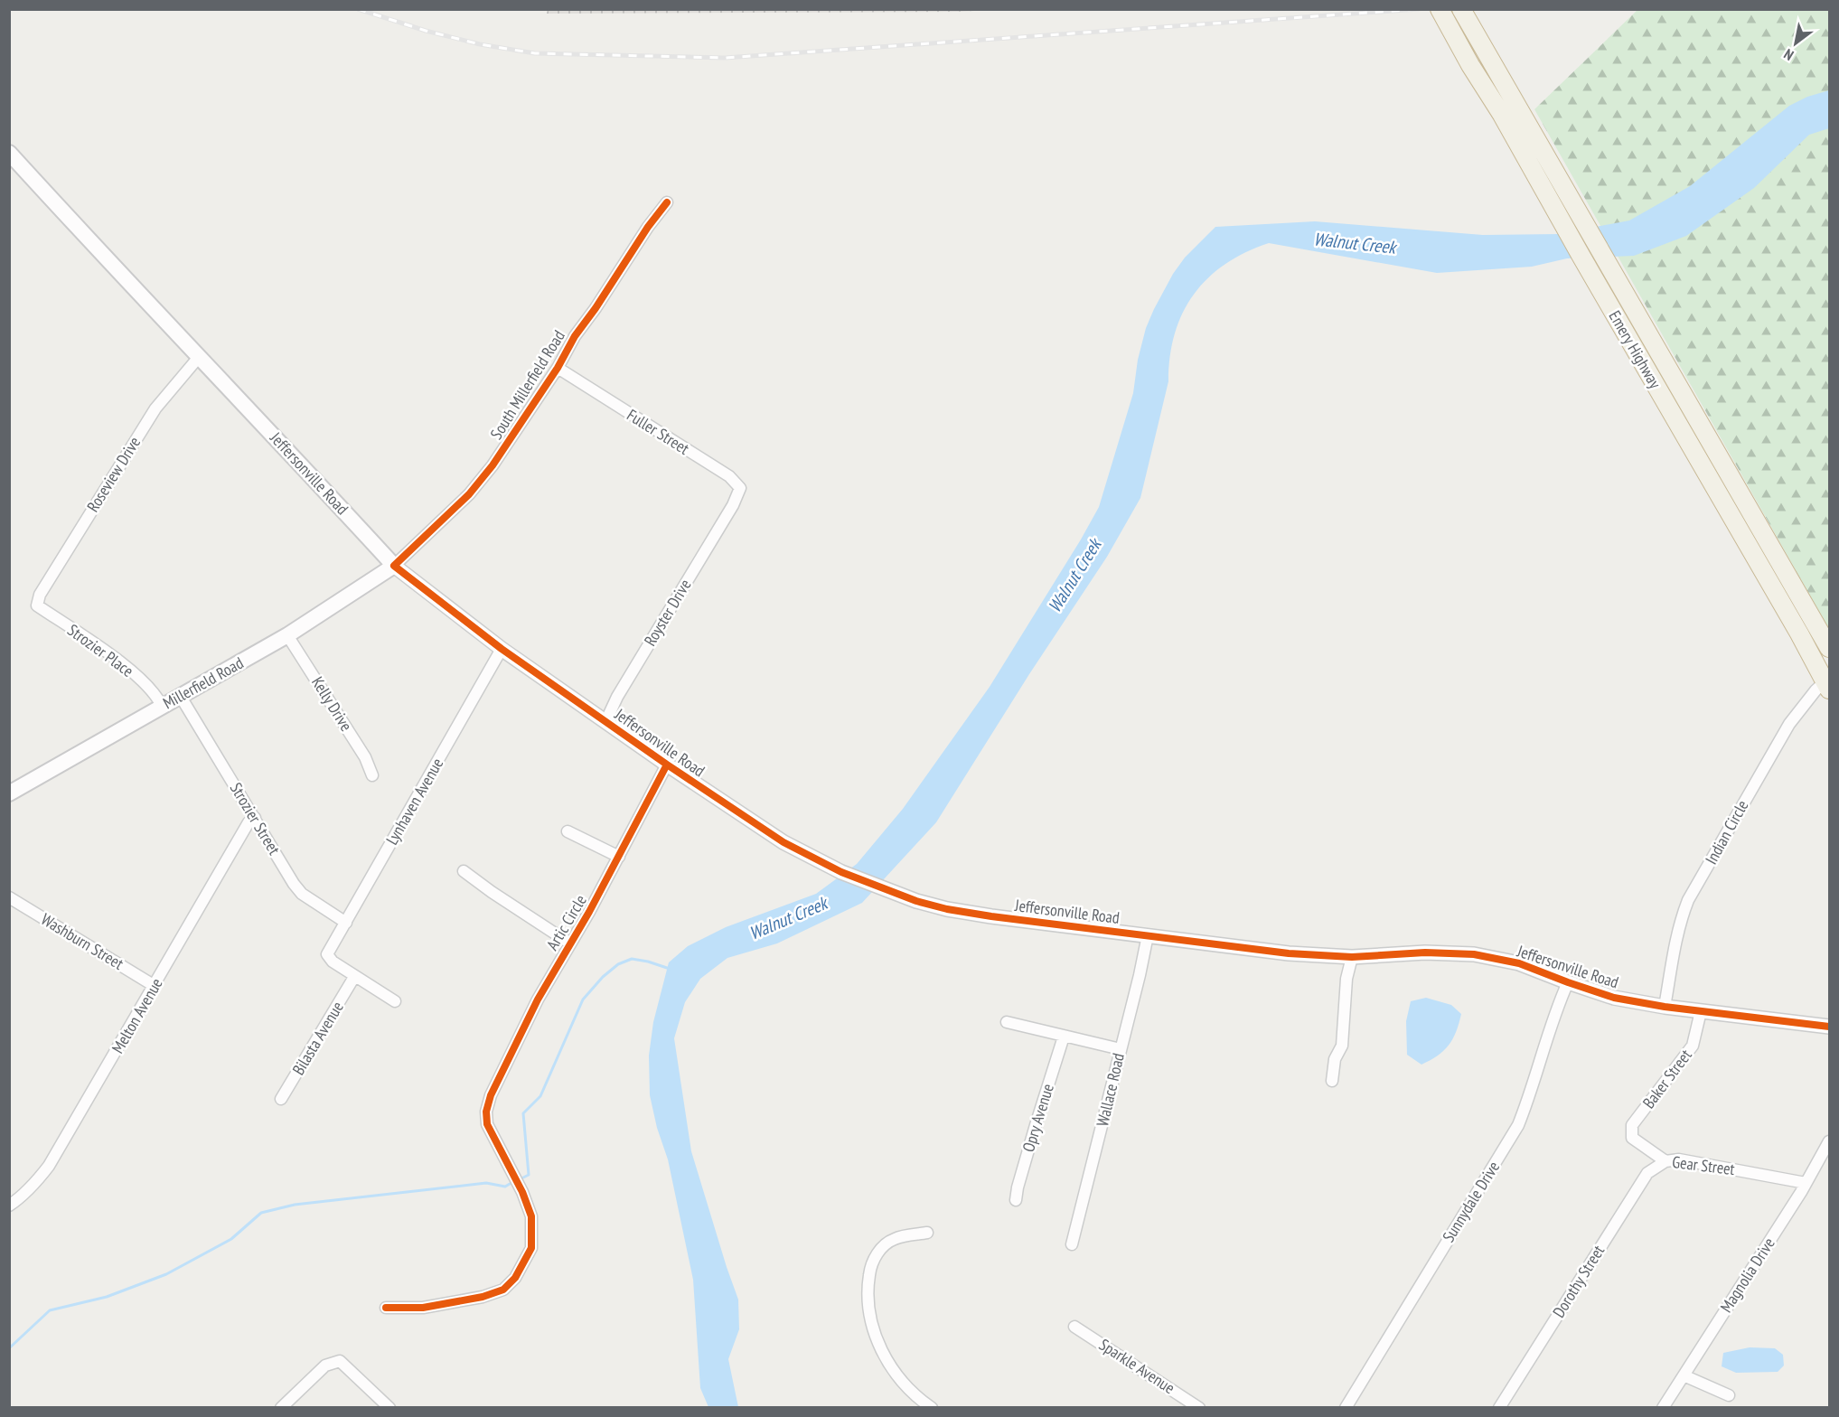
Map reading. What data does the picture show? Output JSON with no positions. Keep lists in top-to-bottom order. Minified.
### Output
{"streets":{"highway":["Emery Highway"],"main road":["Jeffersonville Road","Millerfield Road"],"street":["South Millerfield Road","Fuller Street","Roseview Drive","Royster Drive","Strozier Place","Kelly Drive","Lynhaven Avenue","Strozier Street","Indian Circle","Artic Circle","Washburn Street","Melton Avenue","Bilasta Avenue","Baker Street","Wallace Road","Opry Avenue","Gear Street","Sunnydale Drive","Magnolia Drive","Dorothy Street","Sparkle Avenue"]},"crossings":[["Emery Highway","Indian Circle"],["South Millerfield Road","Fuller Street"],["South Millerfield Road","Jeffersonville Road"],["South Millerfield Road","Millerfield Road"],["Fuller Street","Royster Drive"],["Jeffersonville Road","Roseview Drive"],["Jeffersonville Road","Royster Drive"],["Jeffersonville Road","Millerfield Road"],["Jeffersonville Road","Lynhaven Avenue"],["Jeffersonville Road","Indian Circle"],["Jeffersonville Road","Artic Circle"],["Jeffersonville Road","Baker Street"],["Jeffersonville Road","Wallace Road"],["Jeffersonville Road","Sunnydale Drive"],["Roseview Drive","Strozier Place"],["Strozier Place","Millerfield Road"],["Millerfield Road","Kelly Drive"],["Millerfield Road","Strozier Street"],["Lynhaven Avenue","Strozier Street"],["Lynhaven Avenue","Bilasta Avenue"],["Strozier Street","Melton Avenue"],["Washburn Street","Melton Avenue"],["Baker Street","Gear Street"],["Gear Street","Magnolia Drive"],["Gear Street","Dorothy Street"]],"water":["Walnut Creek"],"north":"bottom left"}
